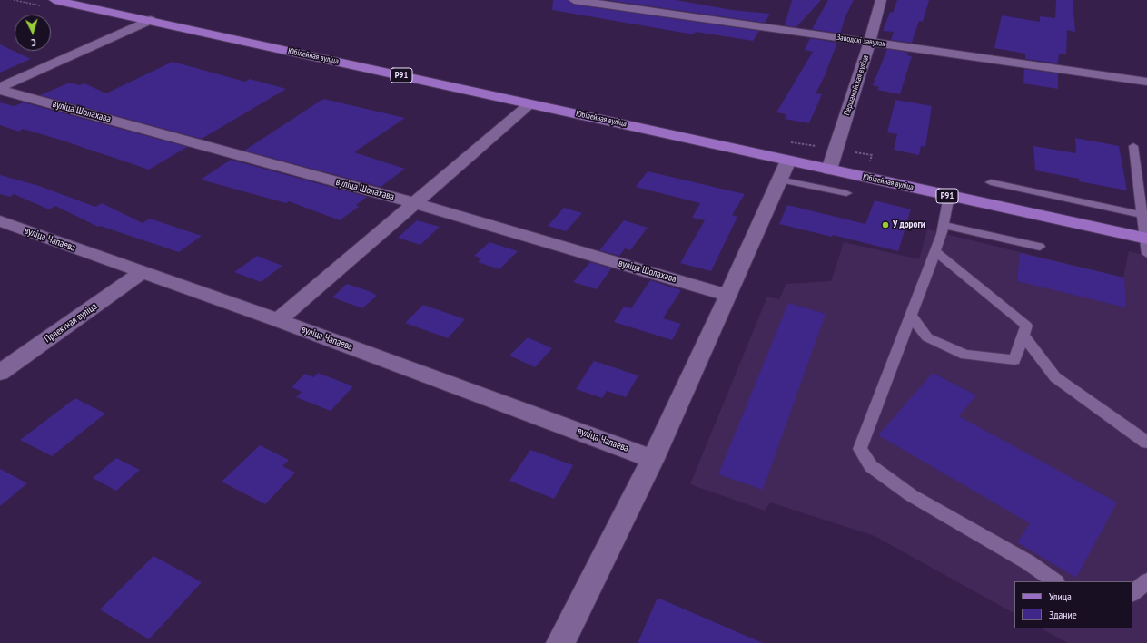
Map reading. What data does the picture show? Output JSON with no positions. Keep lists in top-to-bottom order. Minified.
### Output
{"streets":{"main road":["Юбілейная вуліца","Р91"],"street":["Заводскі завулак","Першамайская вуліца","вуліца Шолахава","вуліца Чапаева","Праектная вуліца"]},"crossings":[["Заводскі завулак","Першамайская вуліца"],["Юбілейная вуліца","Першамайская вуліца"],["вуліца Чапаева","Праектная вуліца"]],"places":["У дороги"],"legend":["Улица","Здание"],"north":"bottom"}
